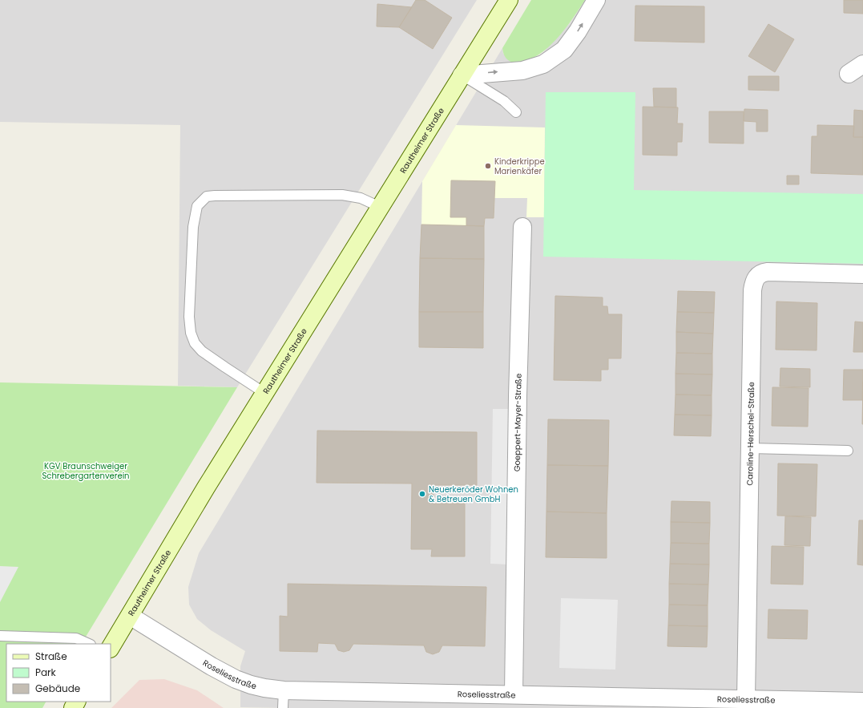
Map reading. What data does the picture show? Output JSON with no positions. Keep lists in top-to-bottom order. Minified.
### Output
{"streets":{"main road":["Rautheimer Straße"],"street":["Goeppert-Mayer-Straße","Caroline-Herschel-Straße","Roseliesstraße"]},"crossings":[["Rautheimer Straße","Roseliesstraße"],["Goeppert-Mayer-Straße","Roseliesstraße"],["Caroline-Herschel-Straße","Roseliesstraße"]],"parks":["KGV Braunschweiger Schrebergartenverein"],"places":["Kinderkrippe Marienkäfer","Neuerkeröder Wohnen & Betreuen GmbH"],"legend":["Straße","Park","Gebäude"]}
